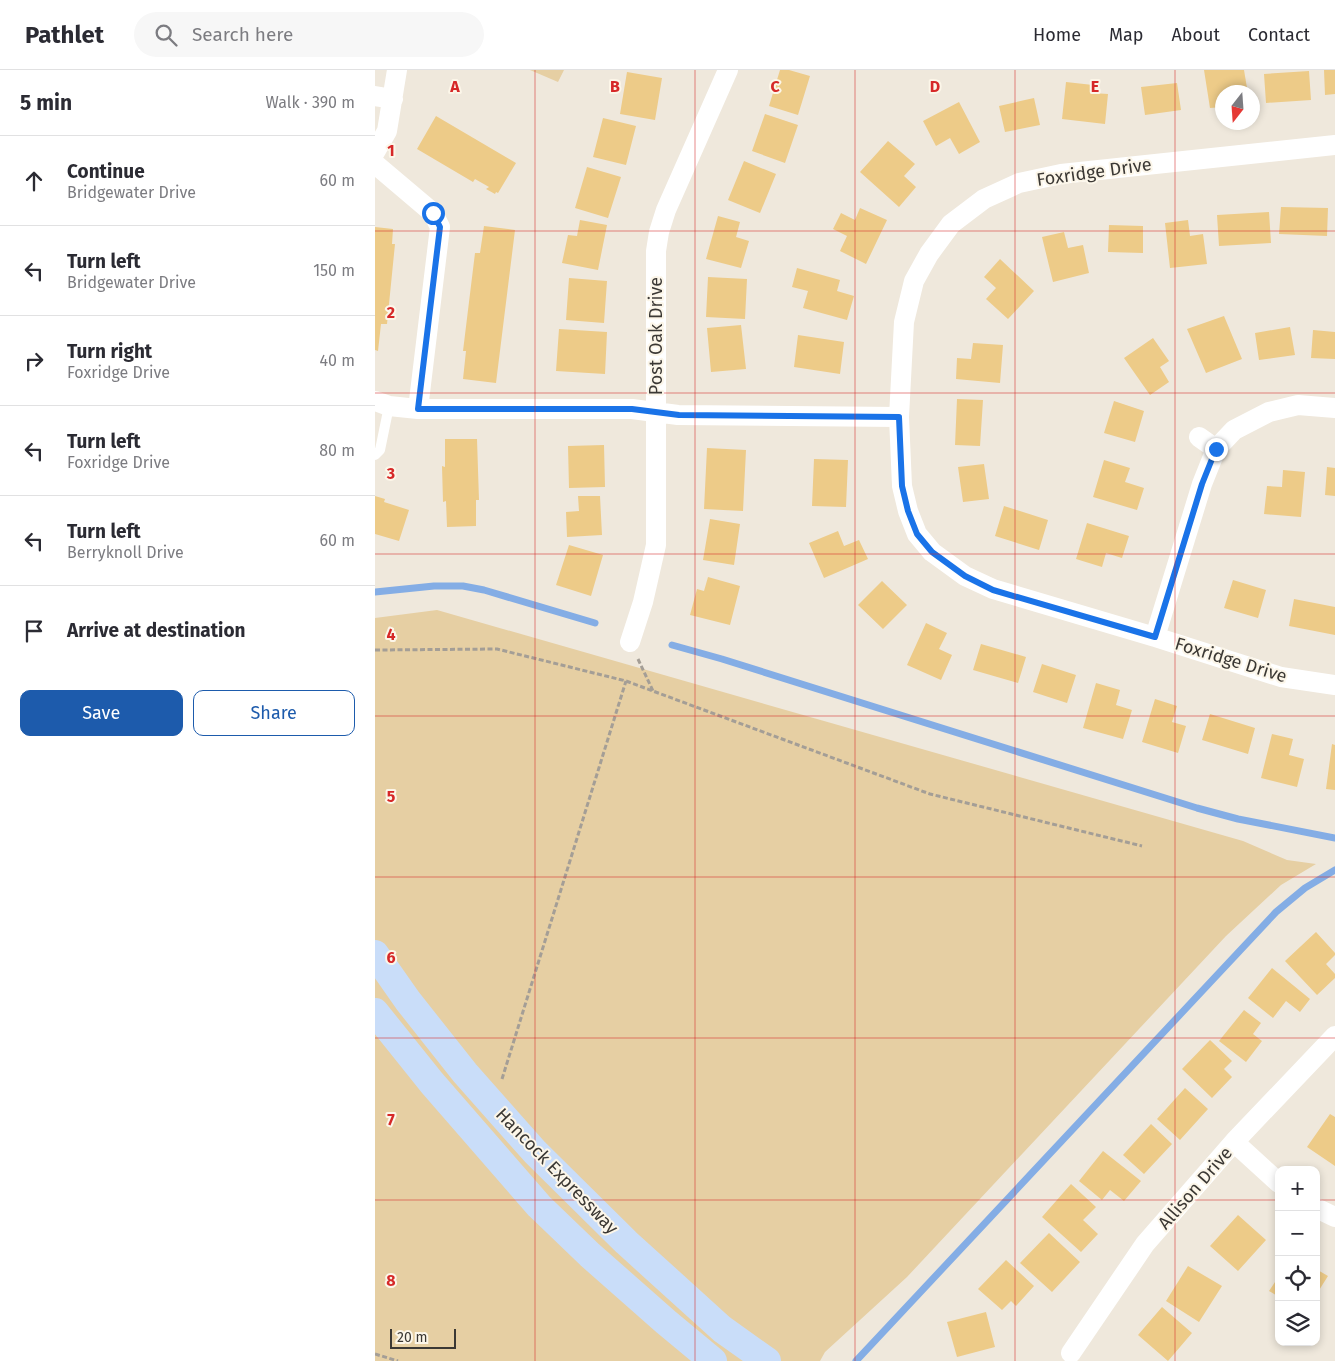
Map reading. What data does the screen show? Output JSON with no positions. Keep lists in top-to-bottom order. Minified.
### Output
{"streets":{"main road":["Hancock Expressway"],"street":["Foxridge Drive","Post Oak Drive","Allison Drive"]},"scale_bar":"20 m","north":"bottom","page":{"header":"Pathlet","search":"Search here","nav":["Home","Map","About","Contact"],"heading":["5 min","Walk · 390 m"],"list":[["Continue","Bridgewater Drive","60 m"],["Turn left","Bridgewater Drive","150 m"],["Turn right","Foxridge Drive","40 m"],["Turn left","Foxridge Drive","80 m"],["Turn left","Berryknoll Drive","60 m"],"Arrive at destination"],"buttons":["Save","Share"],"map_buttons":["+","−"],"scale":"20 m"},"grid":{"columns":["A","B","C","D","E"],"rows":["1","2","3","4","5","6","7","8"]}}
